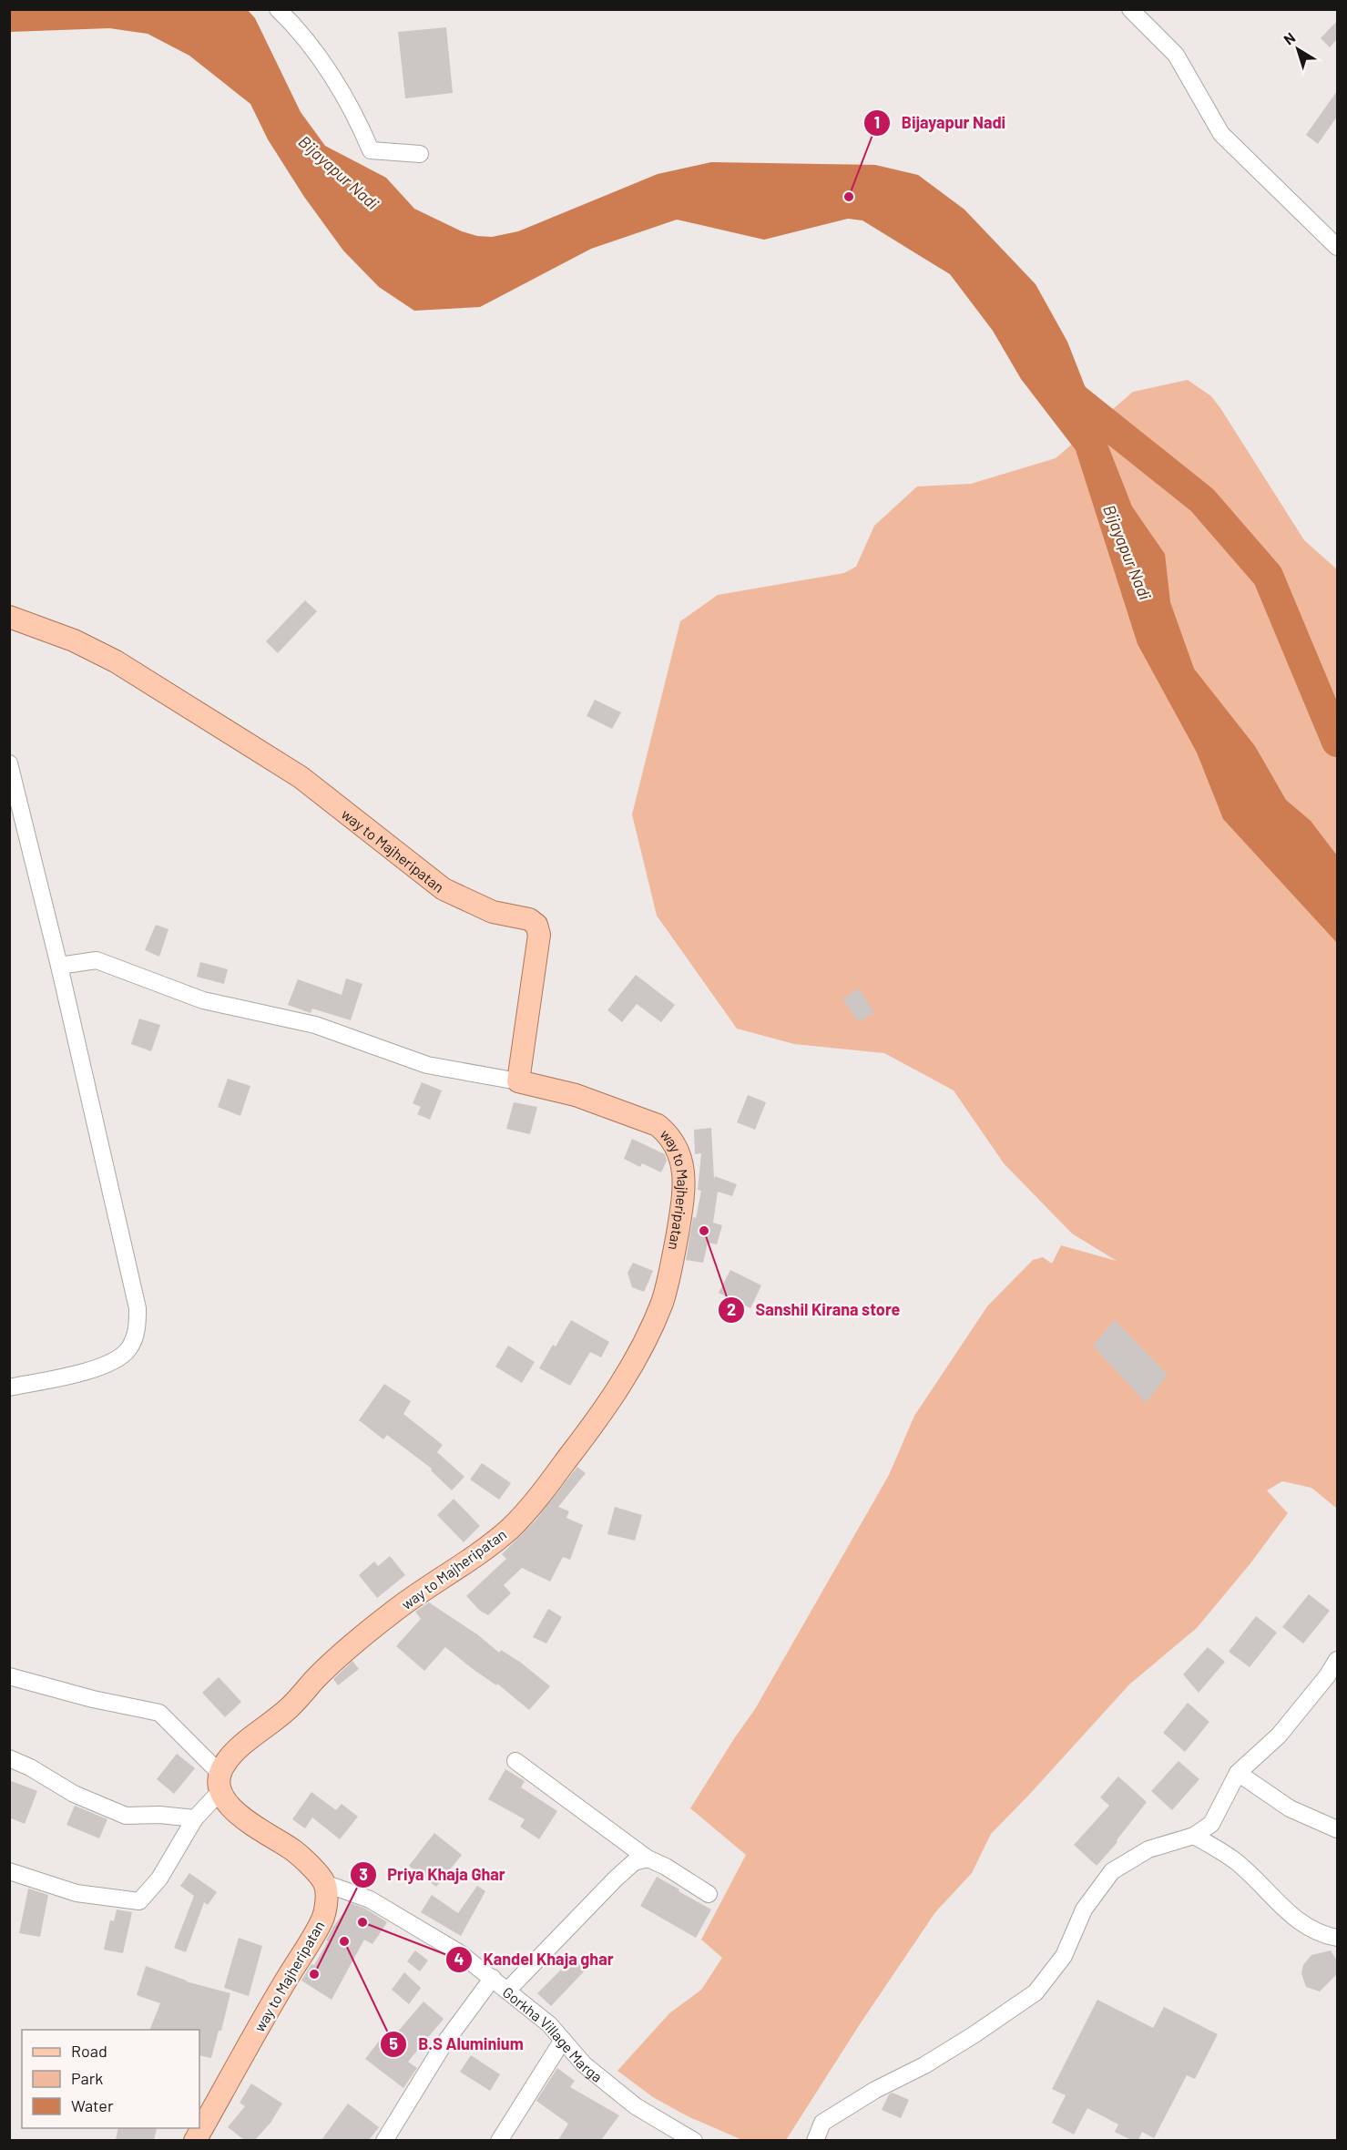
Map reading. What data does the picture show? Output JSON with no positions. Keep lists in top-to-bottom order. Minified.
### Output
{"streets":{"main road":["way to Majheripatan"],"street":["Gorkha Village Marga"]},"crossings":[["way to Majheripatan","Gorkha Village Marga"]],"water":["Bijayapur Nadi"],"places":["Bijayapur Nadi","Sanshil Kirana store","Kandel Khaja ghar","B.S Aluminium","Priya Khaja Ghar"],"legend":["Road","Park","Water"],"north":"top left"}
